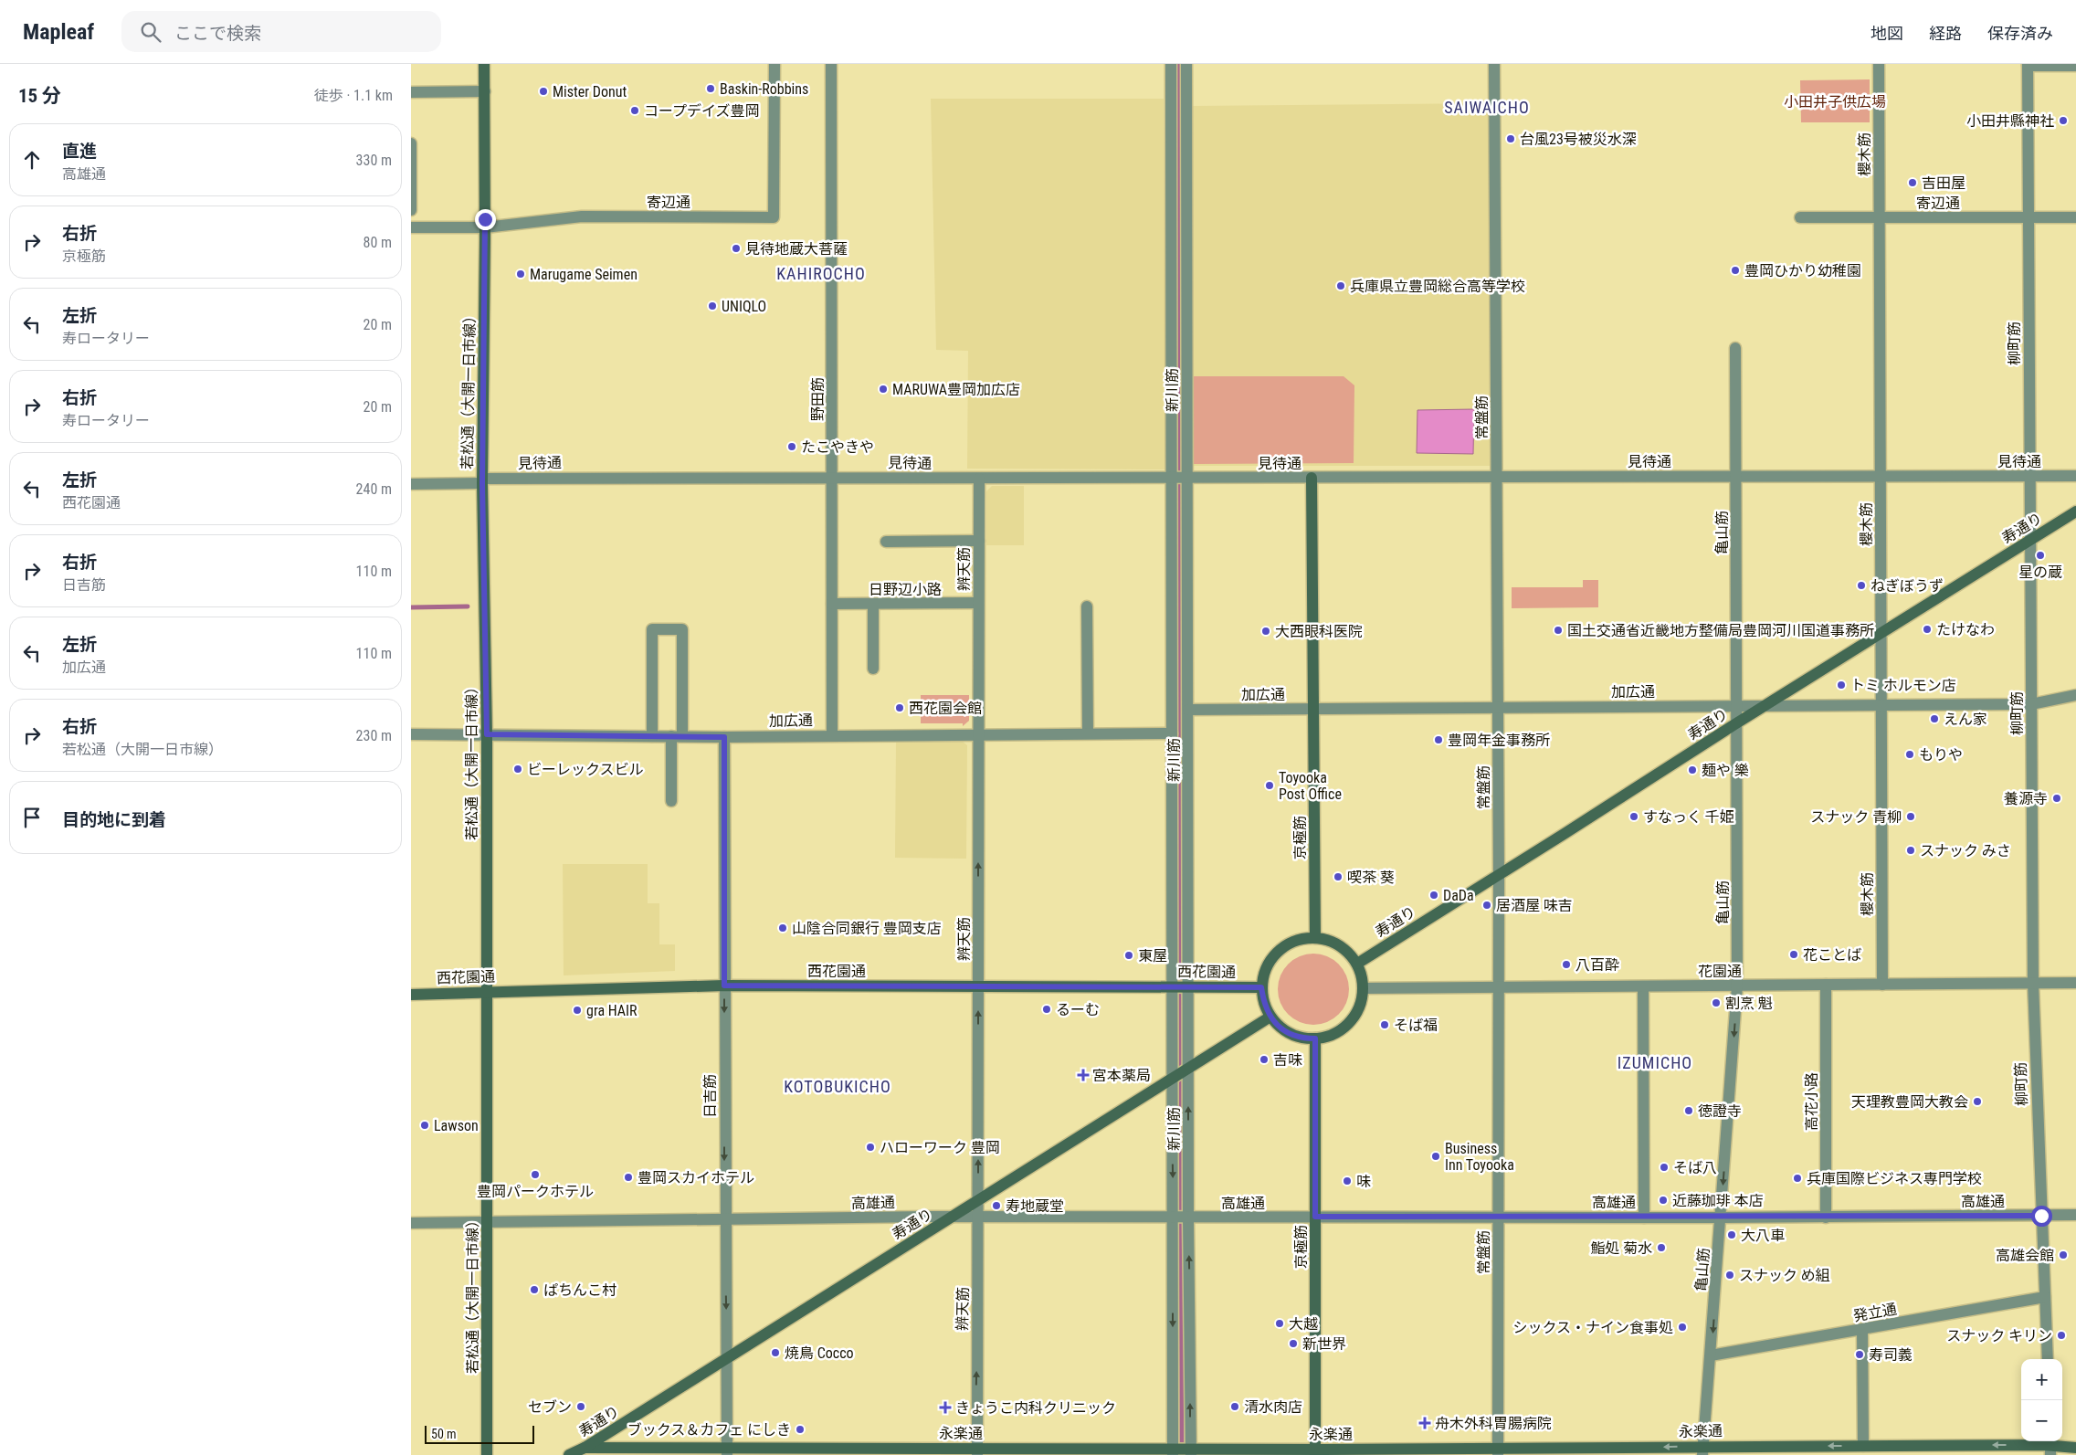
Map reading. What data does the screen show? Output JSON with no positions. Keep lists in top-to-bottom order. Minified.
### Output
{"streets":{"street":["櫻木筋","寄辺通","柳町筋","若松通（大開一日市線）","新川筋","野田筋","常盤筋","見待通","寿通り","亀山筋","辨天筋","日野辺小路","加広通","京極筋","西花園通","花園通","日吉筋","高花小路","高雄通","発立通","永楽通"]},"crossings":[["櫻木筋","寄辺通"],["櫻木筋","見待通"],["櫻木筋","寿通り"],["櫻木筋","加広通"],["櫻木筋","花園通"],["寄辺通","柳町筋"],["寄辺通","若松通（大開一日市線）"],["柳町筋","見待通"],["柳町筋","寿通り"],["柳町筋","加広通"],["柳町筋","花園通"],["柳町筋","高雄通"],["柳町筋","発立通"],["若松通（大開一日市線）","見待通"],["若松通（大開一日市線）","加広通"],["若松通（大開一日市線）","西花園通"],["若松通（大開一日市線）","高雄通"],["新川筋","見待通"],["新川筋","寿通り"],["新川筋","加広通"],["新川筋","西花園通"],["新川筋","高雄通"],["新川筋","永楽通"],["野田筋","見待通"],["野田筋","日野辺小路"],["野田筋","加広通"],["常盤筋","見待通"],["常盤筋","寿通り"],["常盤筋","加広通"],["常盤筋","花園通"],["常盤筋","高雄通"],["常盤筋","永楽通"],["見待通","亀山筋"],["見待通","辨天筋"],["見待通","京極筋"],["寿通り","亀山筋"],["寿通り","辨天筋"],["寿通り","加広通"],["寿通り","京極筋"],["寿通り","西花園通"],["寿通り","花園通"],["寿通り","日吉筋"],["寿通り","高雄通"],["寿通り","永楽通"],["亀山筋","加広通"],["亀山筋","花園通"],["亀山筋","高雄通"],["亀山筋","発立通"],["亀山筋","永楽通"],["辨天筋","日野辺小路"],["辨天筋","加広通"],["辨天筋","西花園通"],["辨天筋","高雄通"],["辨天筋","永楽通"],["加広通","京極筋"],["加広通","日吉筋"],["京極筋","西花園通"],["京極筋","花園通"],["京極筋","高雄通"],["京極筋","永楽通"],["西花園通","花園通"],["西花園通","日吉筋"],["花園通","高花小路"],["日吉筋","高雄通"],["日吉筋","永楽通"],["高花小路","高雄通"]],"one_way":["辨天筋","日吉筋"],"districts":["SAIWAICHO","KAHIROCHO","IZUMICHO","KOTOBUKICHO"],"parks":["小田井子供広場"],"places":{"other":["Baskin-Robbins","Mister Donut","コープデイズ豊岡","小田井縣神社","台風23号被災水深","吉田屋","見待地蔵大菩薩","豊岡ひかり幼稚園","Marugame Seimen","兵庫県立豊岡総合高等学校","UNIQLO","MARUWA豊岡加広店","たこやきや","星の蔵","ねぎぼうず","たけなわ","国土交通省近畿地方整備局豊岡河川国道事務所","大西眼科医院","トミ ホルモン店","西花園会館","えん家","豊岡年金事務所","もりや","ビーレックスビル","麺や 樂","Toyooka Post Office","養源寺","すなっく 千姫","スナック 青柳","スナック みさ","喫茶 葵","DaDa","居酒屋 味吉","山陰合同銀行 豊岡支店","花ことば","東屋","八百酔","割烹 魁","るーむ","gra HAIR","そば福","吉味","天理教豊岡大教会","徳證寺","Lawson","ハローワーク 豊岡","Business Inn Toyooka","そば八","豊岡パークホテル","豊岡スカイホテル","兵庫国際ビジネス専門学校","味","近藤珈琲 本店","寿地蔵堂","大八車","鮨処 菊水","高雄会館","スナック め組","ぱちんこ村","大越","シックス・ナイン食事処","スナック キリン","新世界","焼鳥 Cocco","寿司義","セブン","清水肉店","ブックス＆カフェ にしき"],"health":["宮本薬局","きょうこ内科クリニック","舟木外科胃腸病院"]},"scale_bar":"50 m","page":{"header":"Mapleaf","search":"ここで検索","nav":["地図","経路","保存済み"],"heading":["15 分","徒歩 · 1.1 km"],"list":[["直進","高雄通","330 m"],["右折","京極筋","80 m"],["左折","寿ロータリー","20 m"],["右折","寿ロータリー","20 m"],["左折","西花園通","240 m"],["右折","日吉筋","110 m"],["左折","加広通","110 m"],["右折","若松通（大開一日市線）","230 m"],"目的地に到着"],"map_buttons":["+","−"],"scale":"50 m"}}
